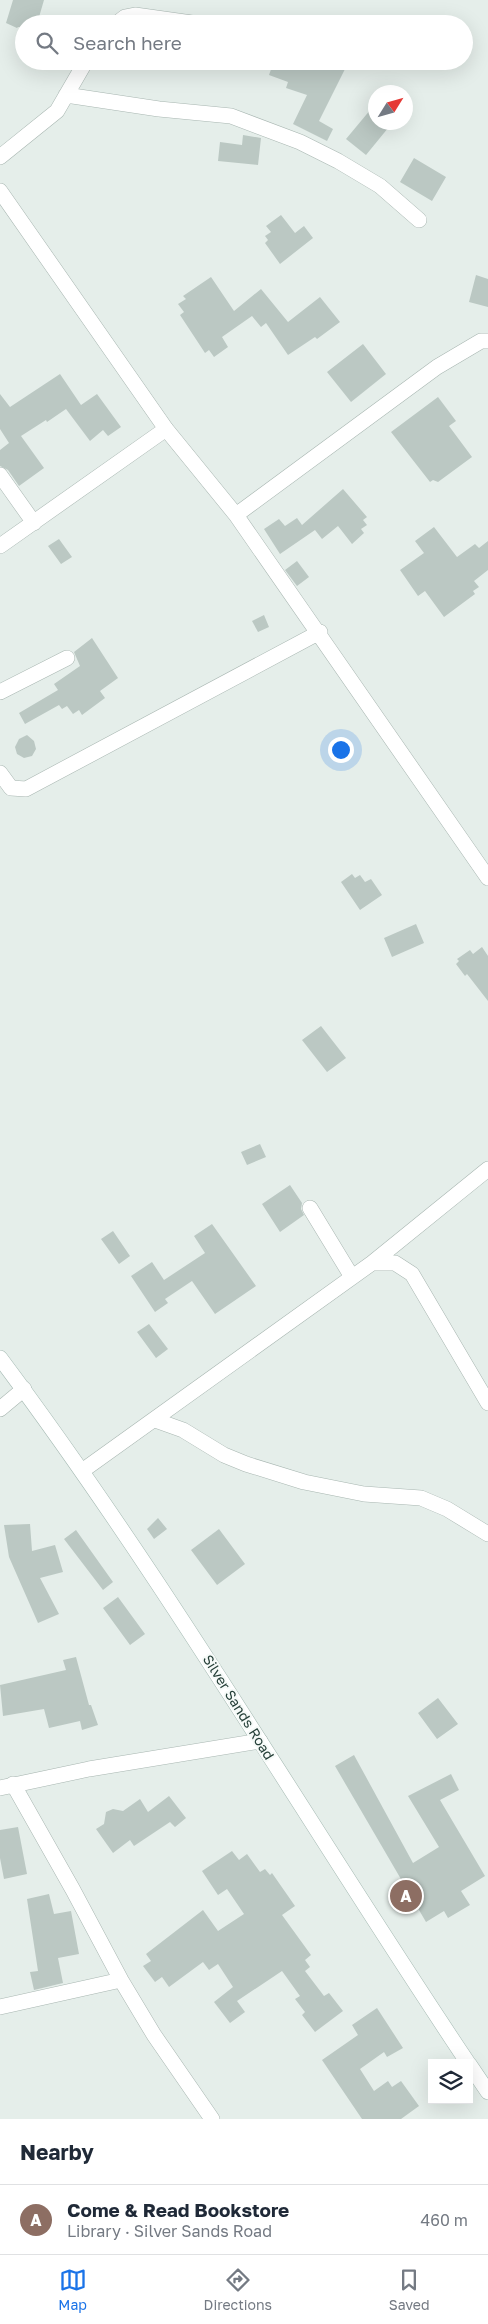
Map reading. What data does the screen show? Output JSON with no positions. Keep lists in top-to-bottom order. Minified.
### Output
{"streets":{"street":["Silver Sands Road"]},"north":"top right","page":{"search":"Search here","pins":"A","heading":"Nearby","list":[{"mark":"A","name":"Come & Read Bookstore","note":"Library · Silver Sands Road","value":"460 m"}],"nav":["Map","Directions","Saved"]}}
